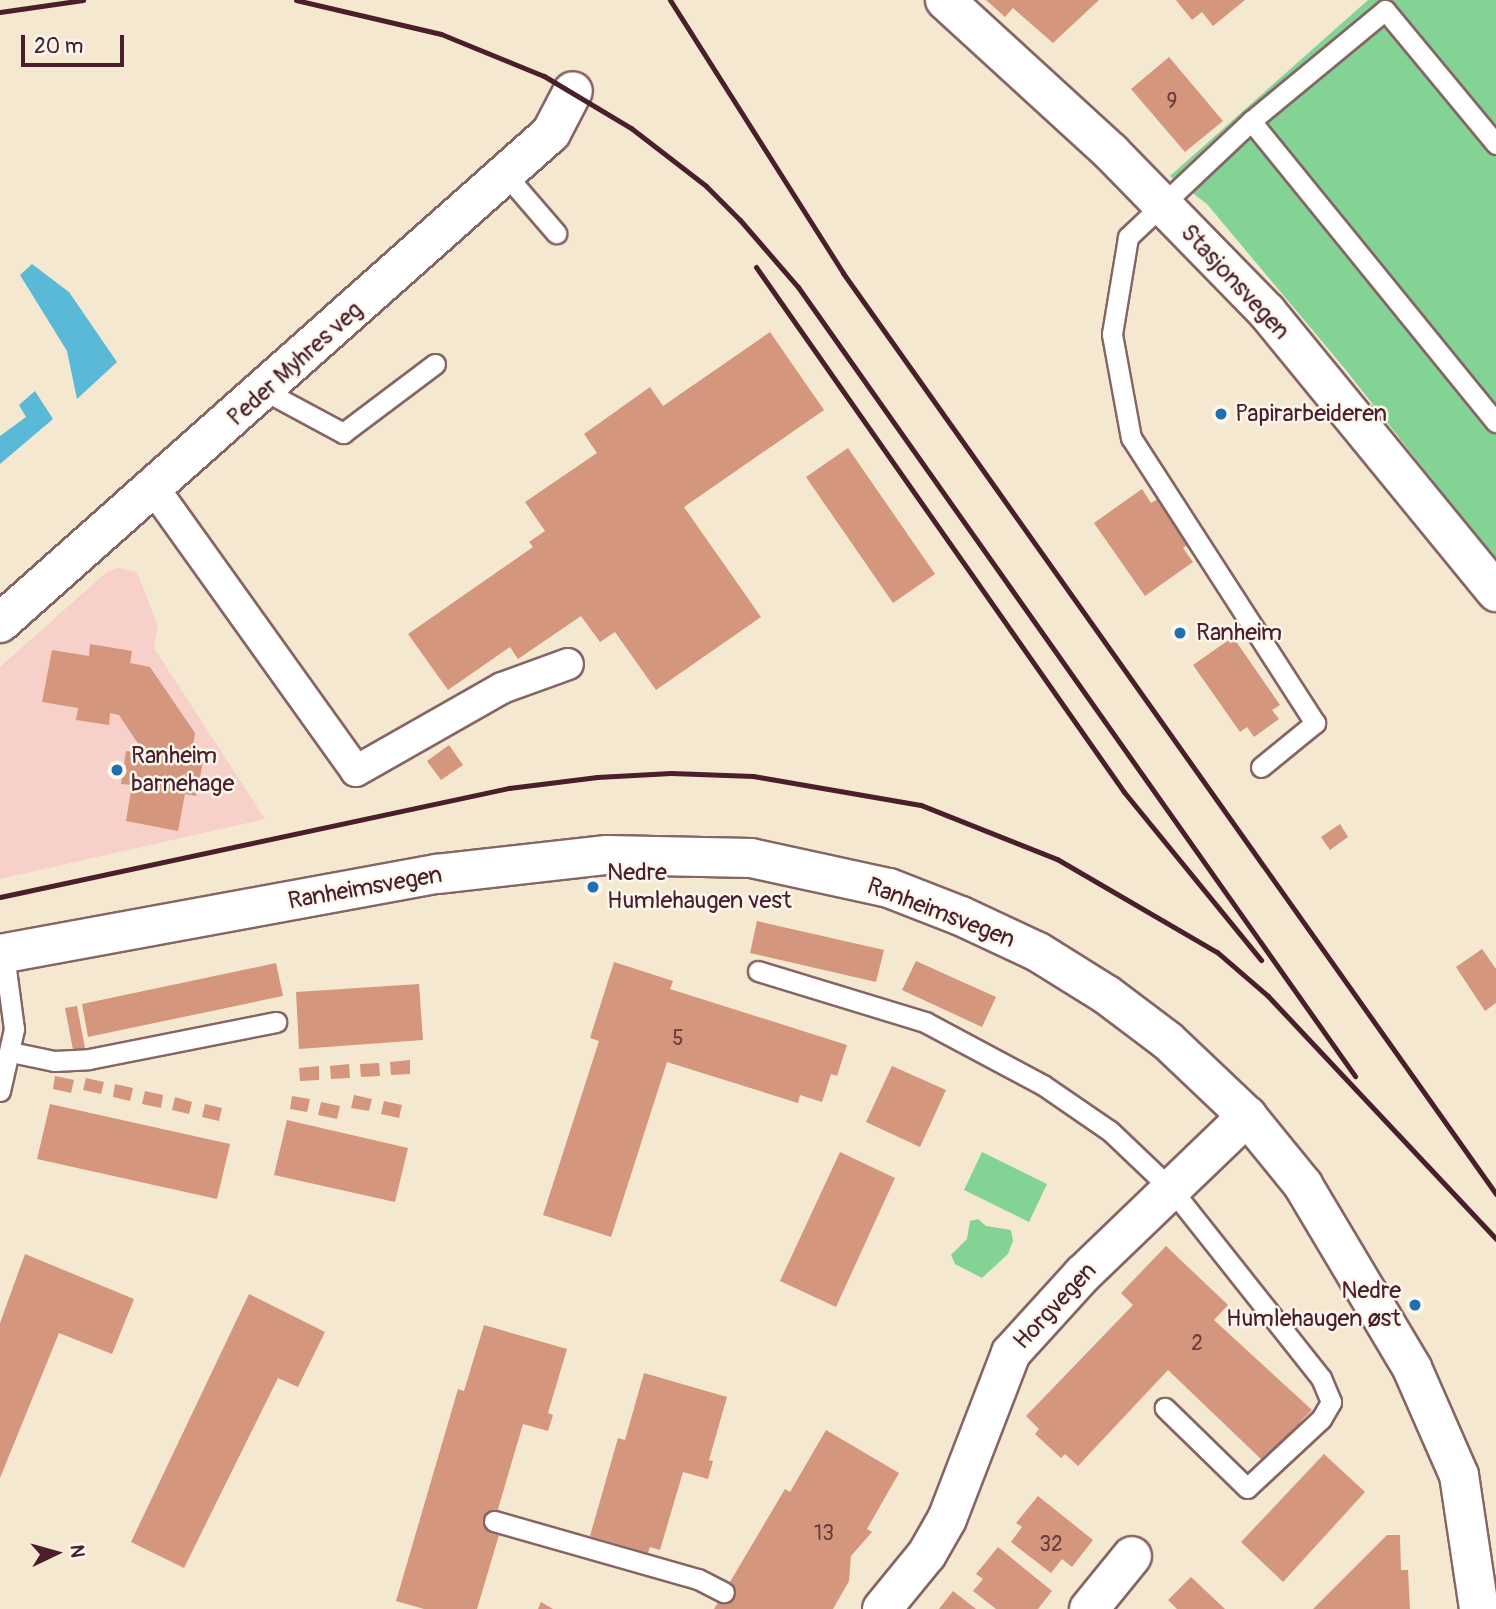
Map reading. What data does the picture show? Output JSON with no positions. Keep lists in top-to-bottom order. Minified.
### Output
{"streets":{"street":["Stasjonsvegen","Peder Myhres veg","Ranheimsvegen","Horgvegen"]},"crossings":[["Ranheimsvegen","Horgvegen"]],"places":["Papirarbeideren","Ranheim","Ranheim barnehage","Nedre Humlehaugen vest","Nedre Humlehaugen øst"],"house_numbers":["9","5","2","13","32"],"scale_bar":"20 m","north":"right"}
